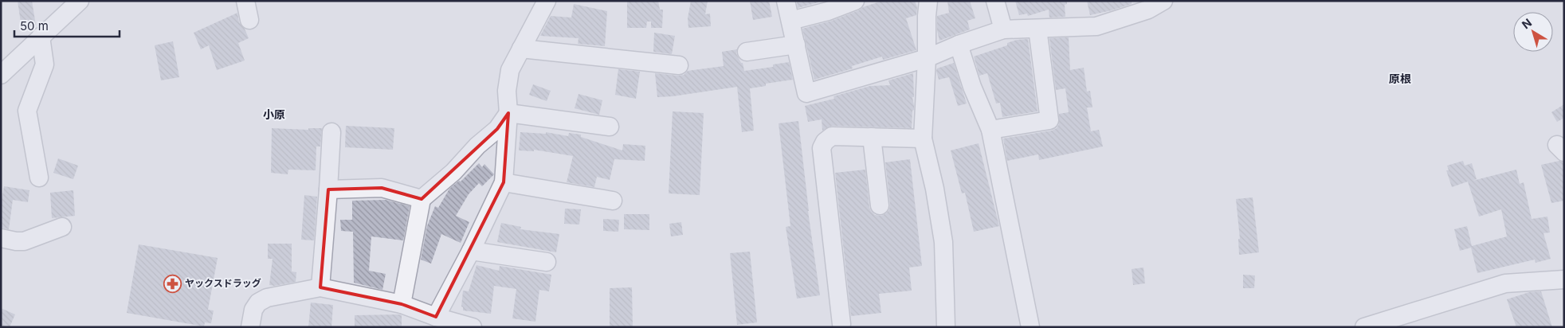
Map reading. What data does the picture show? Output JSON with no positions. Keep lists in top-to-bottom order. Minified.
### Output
{"districts":["原根","小原"],"places":{"pharmacy":["ヤックスドラッグ"]},"scale_bar":"50 m","north":"top left"}
